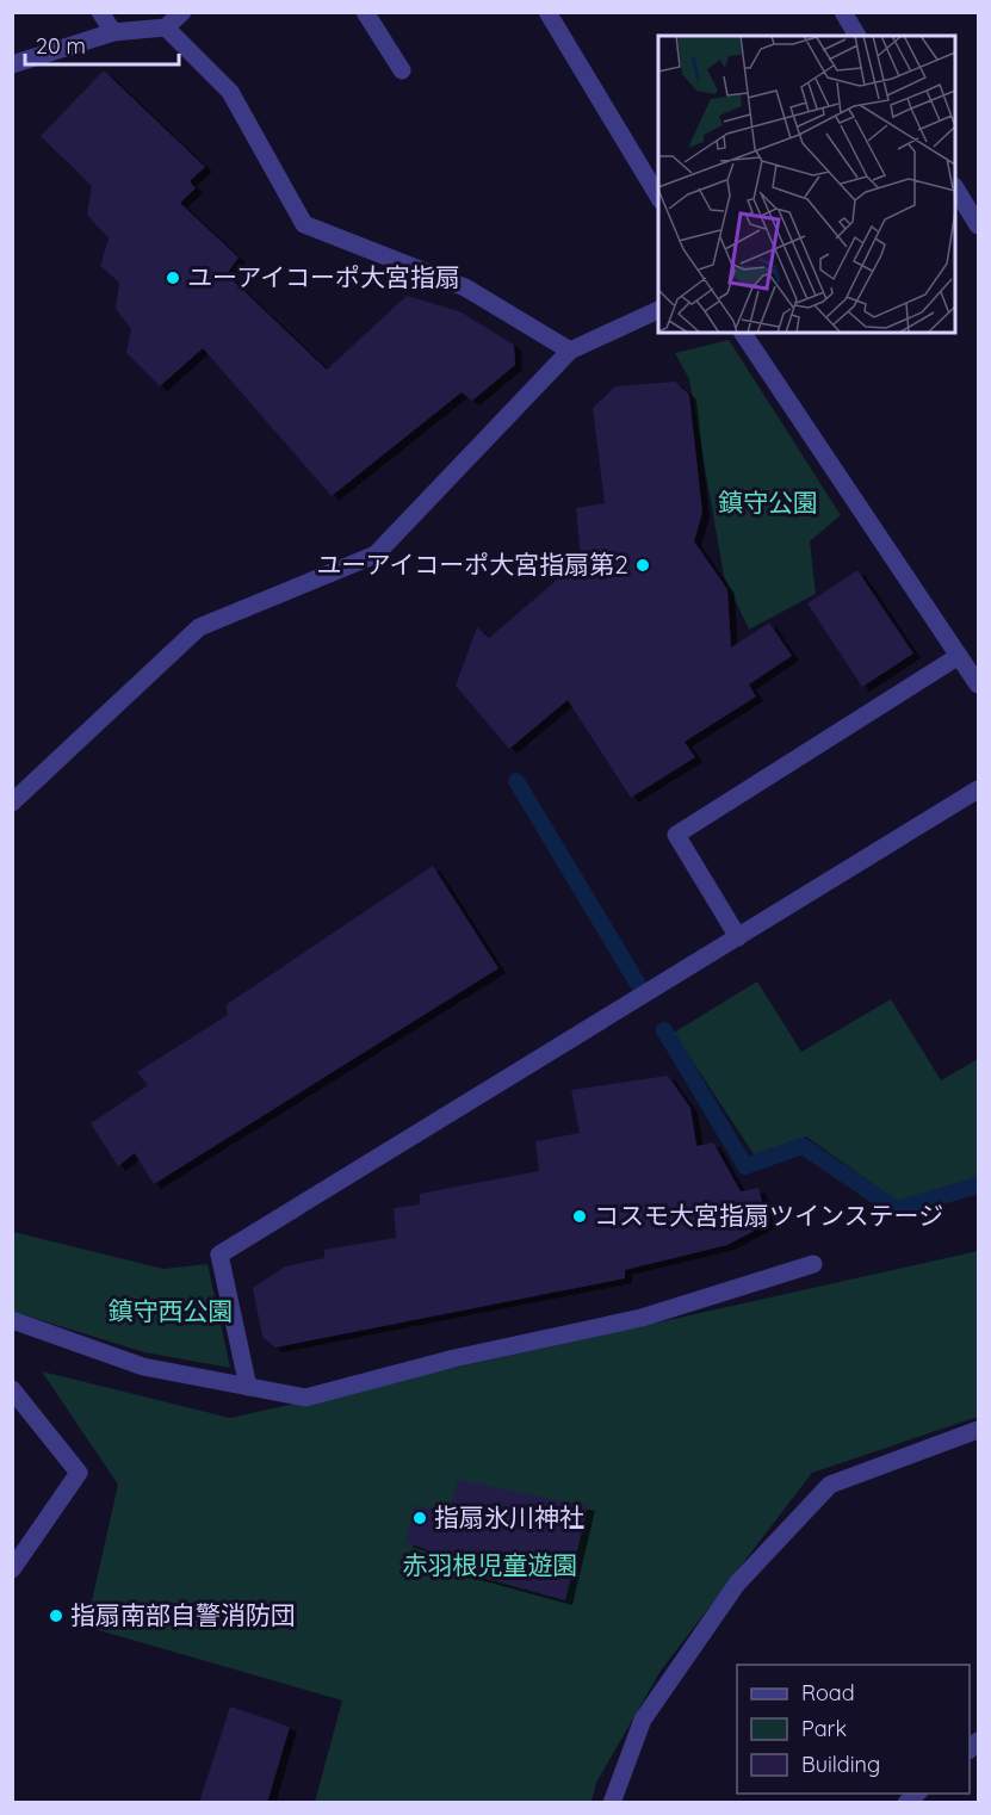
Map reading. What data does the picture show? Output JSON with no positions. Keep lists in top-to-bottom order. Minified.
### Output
{"parks":["鎮守公園","鎮守西公園","赤羽根児童遊園"],"places":["ユーアイコーポ大宮指扇","ユーアイコーポ大宮指扇第2","コスモ大宮指扇ツインステージ","指扇氷川神社","指扇南部自警消防団"],"legend":["Road","Park","Building"],"scale_bar":"20 m"}
